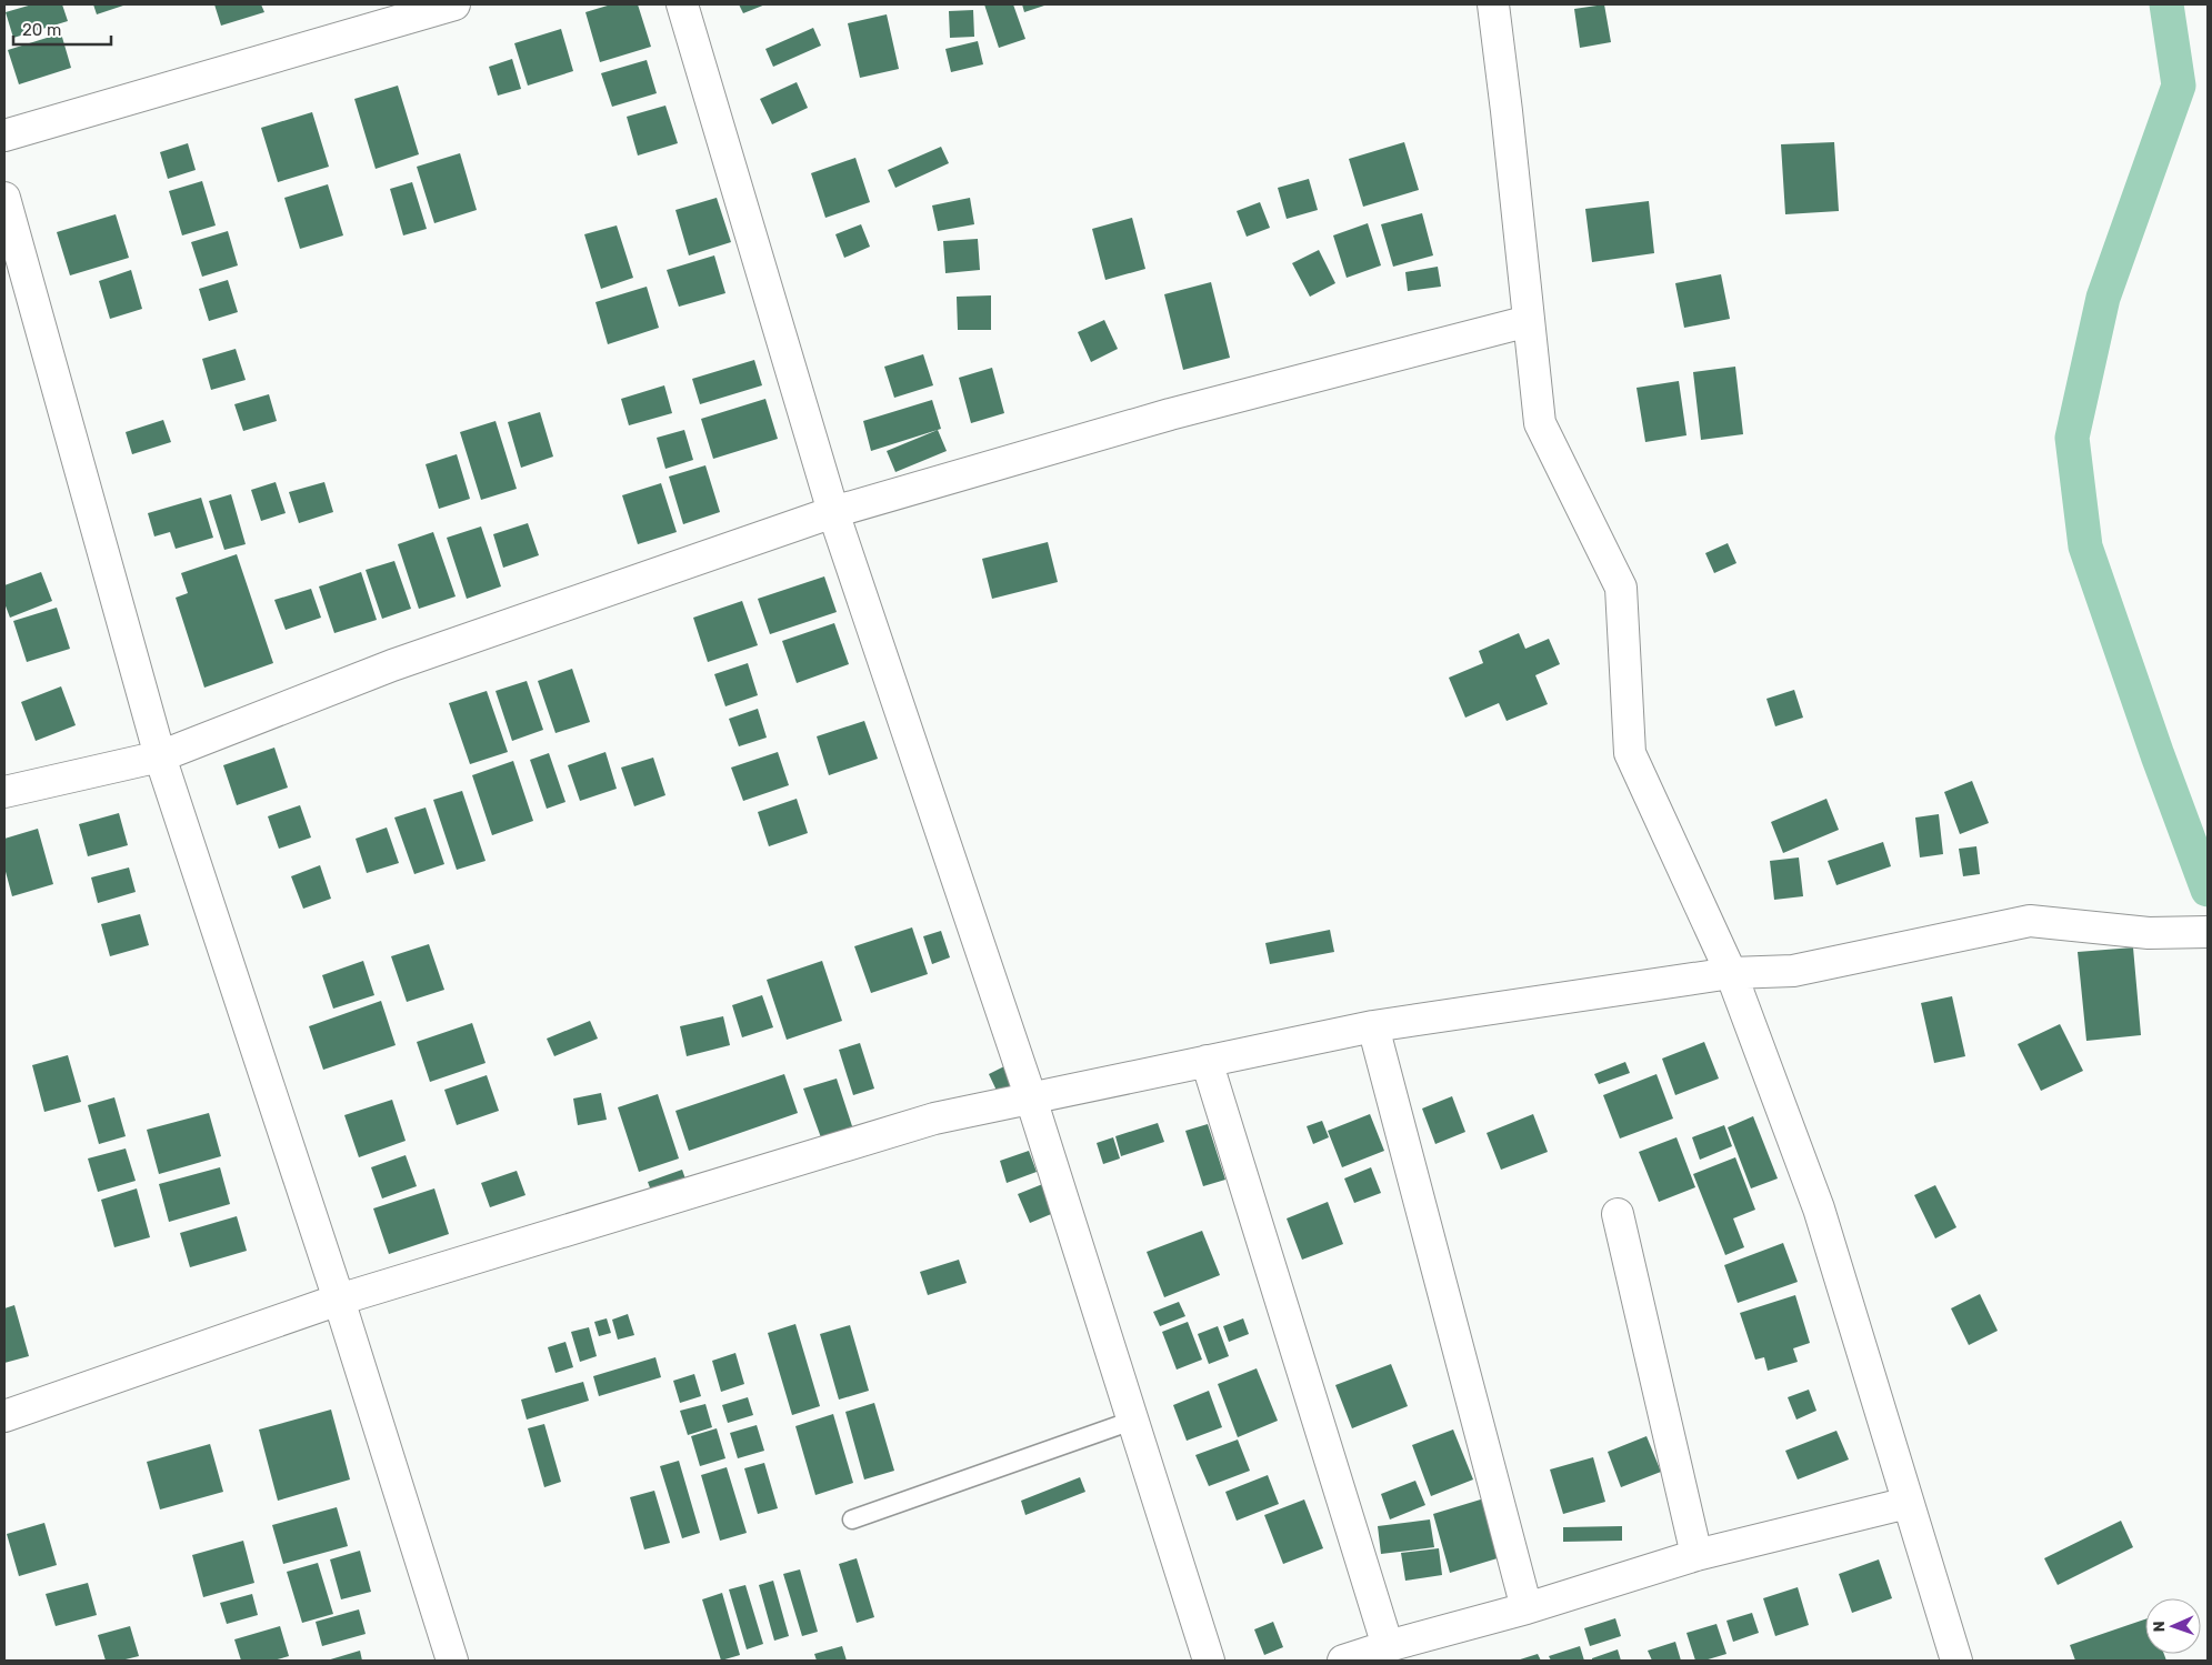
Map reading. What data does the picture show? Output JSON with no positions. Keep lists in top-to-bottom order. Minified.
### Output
{"scale_bar":"20 m","north":"left"}
